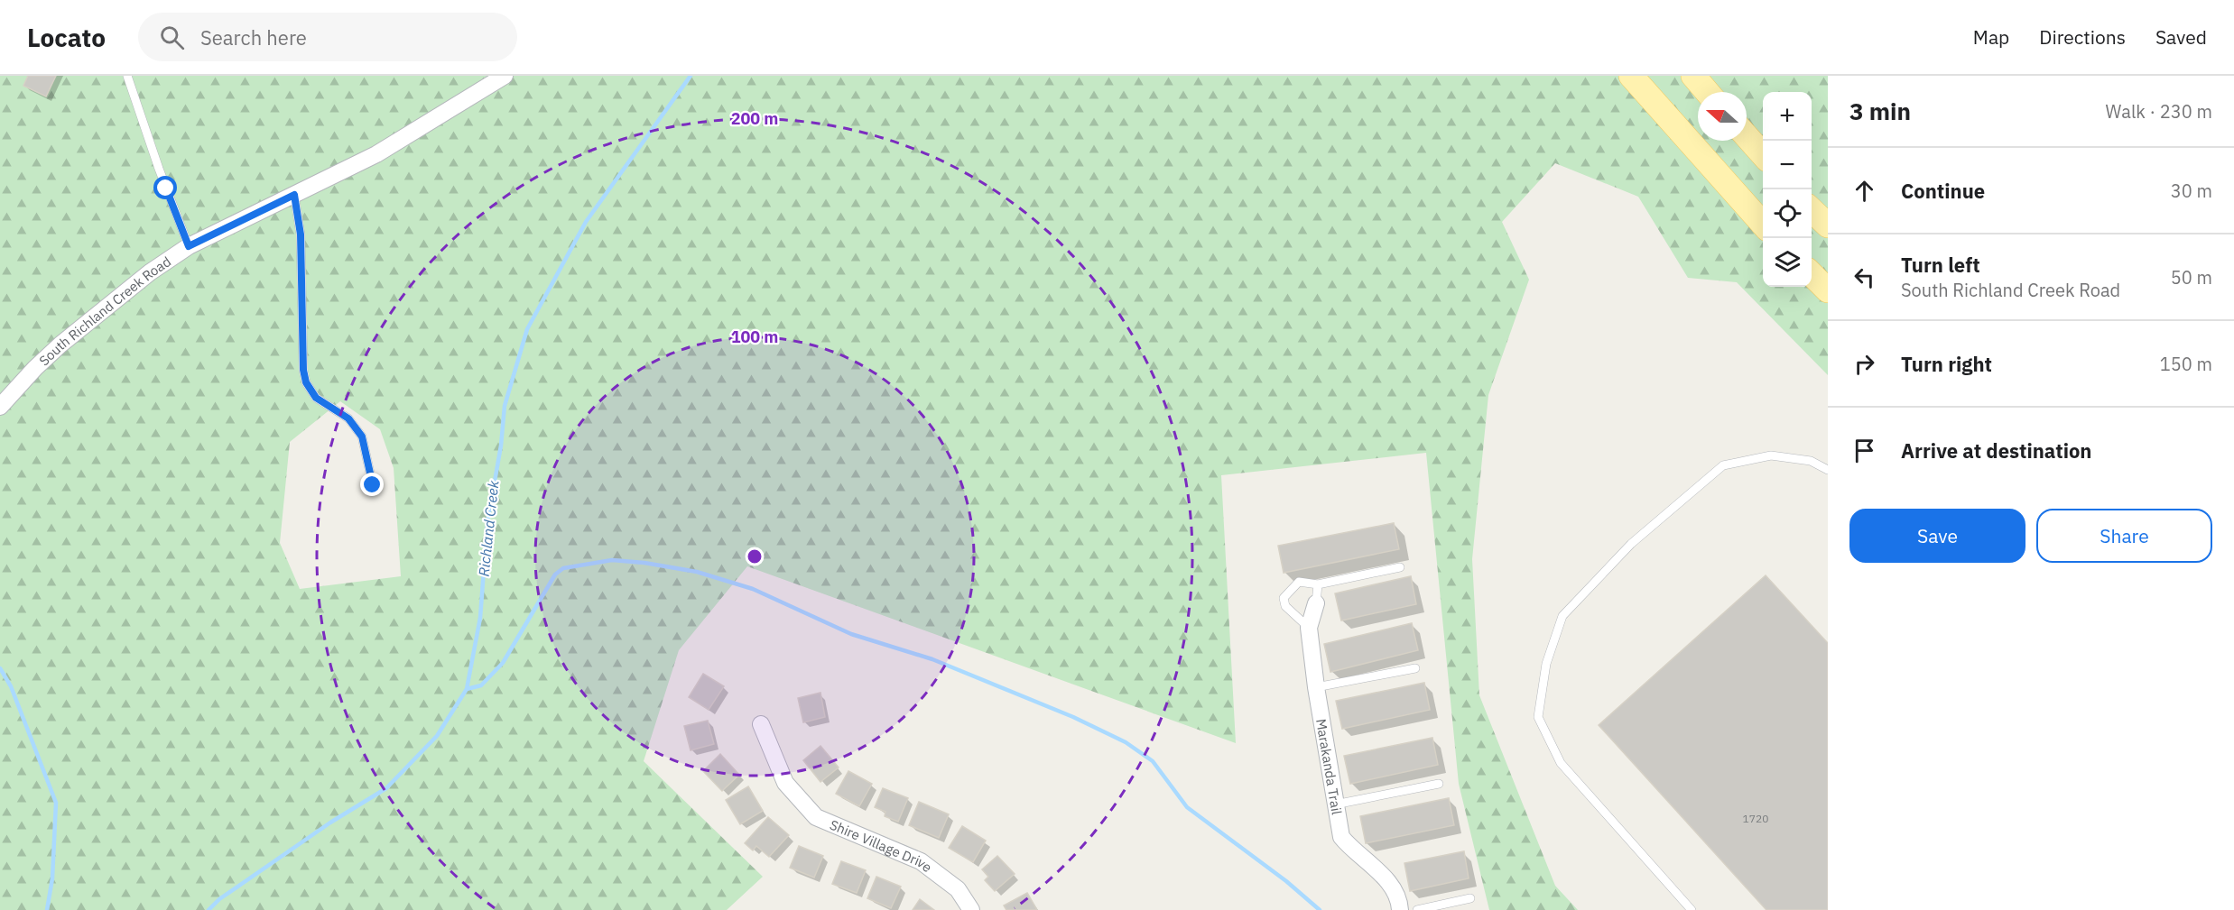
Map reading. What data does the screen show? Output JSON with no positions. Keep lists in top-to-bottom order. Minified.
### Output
{"streets":{"street":["South Richland Creek Road","Marakanda Trail","Shire Village Drive"]},"water":["Richland Creek"],"house_numbers":["1720"],"north":"left","page":{"header":"Locato","search":"Search here","nav":["Map","Directions","Saved"],"heading":["3 min","Walk · 230 m"],"map_buttons":["+","−"],"list":[["Continue","30 m"],["Turn left","South Richland Creek Road","50 m"],["Turn right","150 m"],"Arrive at destination"],"buttons":["Save","Share"]},"rings":["200 m","100 m"]}
